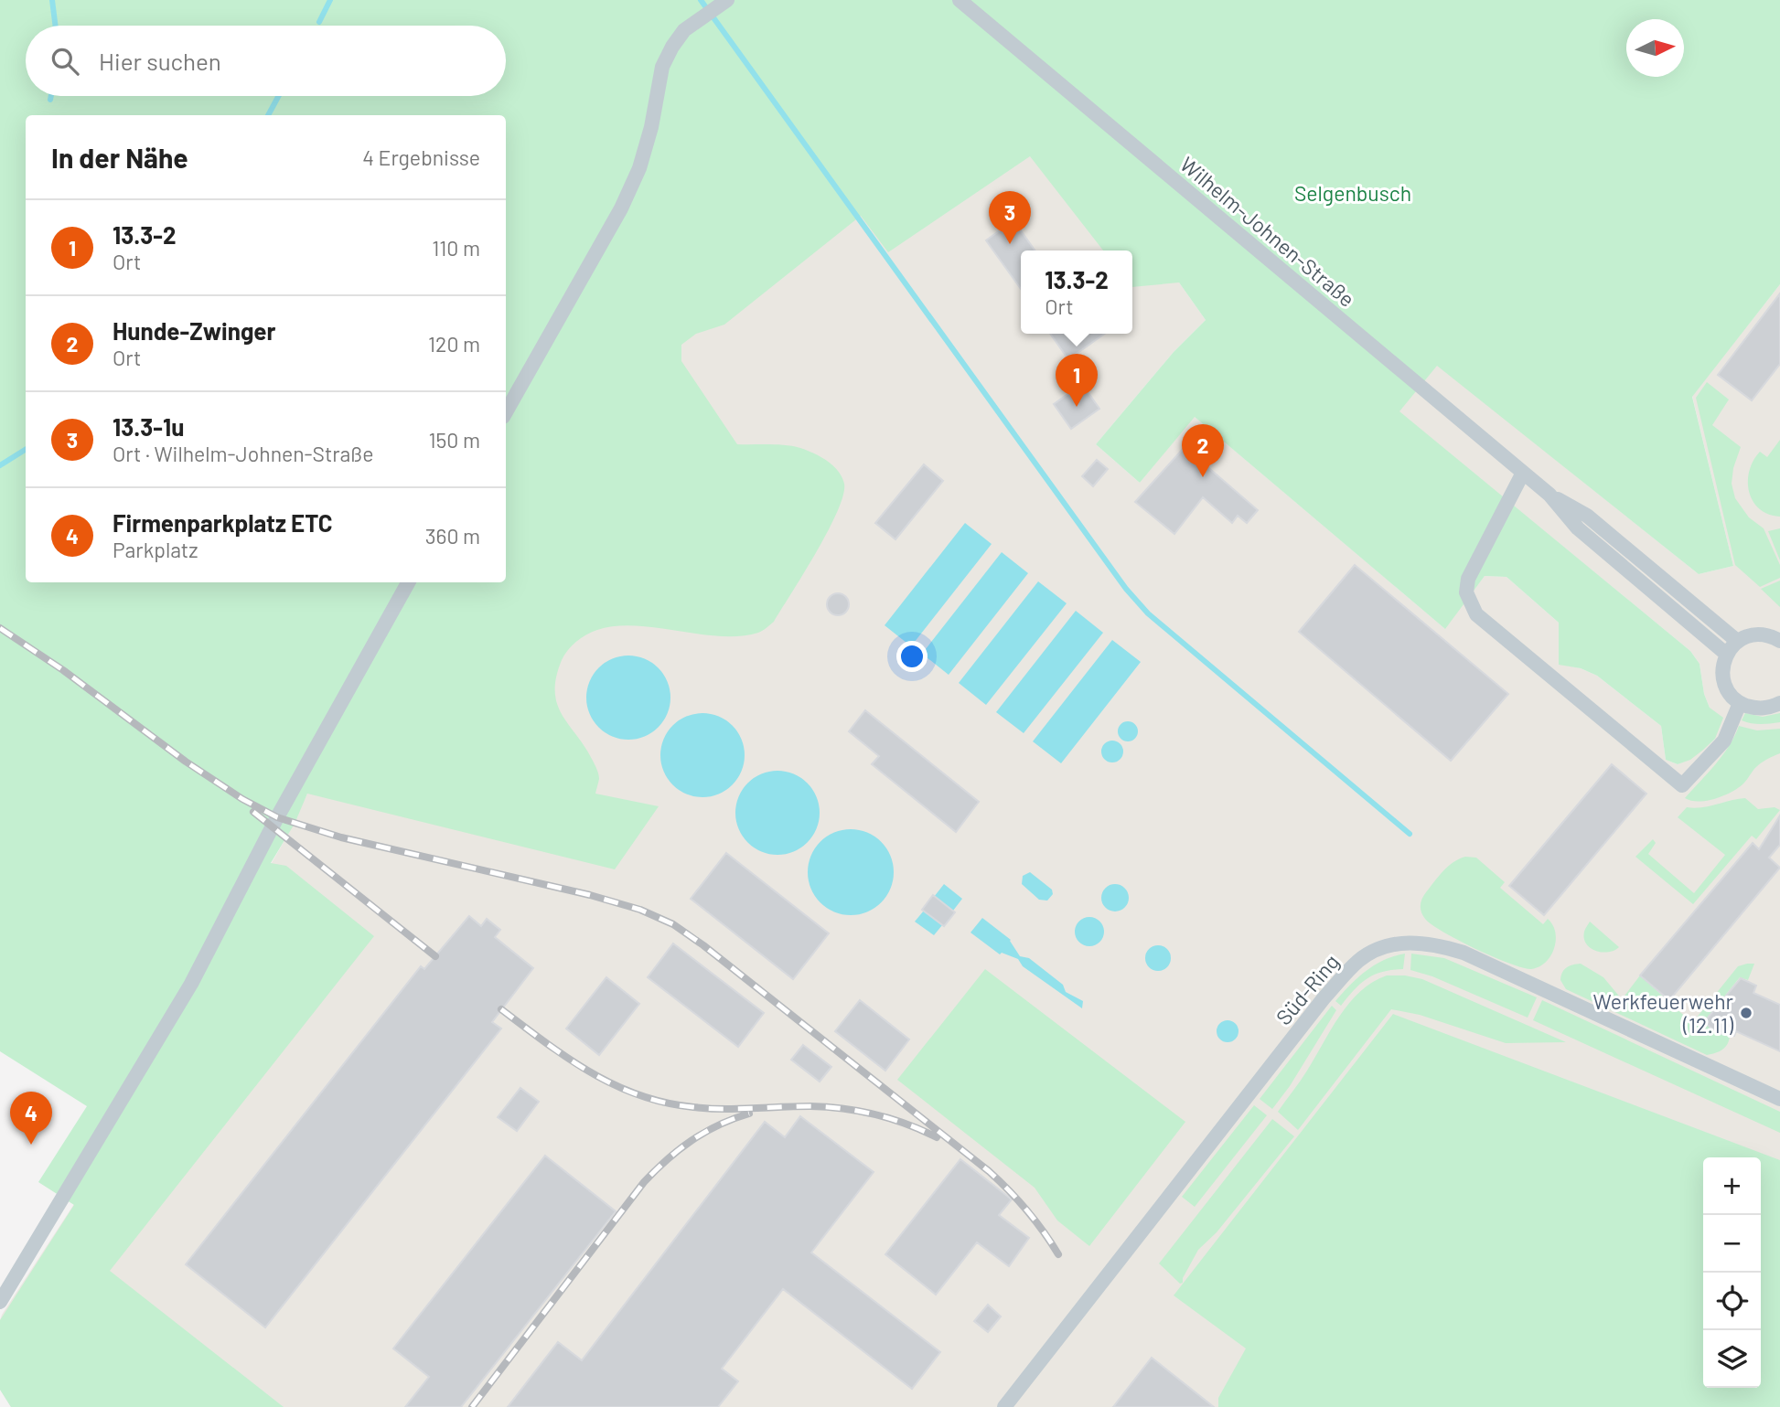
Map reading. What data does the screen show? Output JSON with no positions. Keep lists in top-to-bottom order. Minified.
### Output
{"streets":{"street":["Wilhelm-Johnen-Straße","Süd-Ring"]},"parks":["Selgenbusch"],"places":["Werkfeuerwehr (12.11)"],"north":"right","page":{"search":"Hier suchen","heading":["In der Nähe","4 Ergebnisse"],"pins":["3","1","2","4"],"list":[{"mark":"1","name":"13.3-2","note":"Ort","value":"110 m"},{"mark":"2","name":"Hunde-Zwinger","note":"Ort","value":"120 m"},{"mark":"3","name":"13.3-1u","note":"Ort · Wilhelm-Johnen-Straße","value":"150 m"},{"mark":"4","name":"Firmenparkplatz ETC","note":"Parkplatz","value":"360 m"}],"popup":["13.3-2","Ort"],"map_buttons":["+","−"]}}
